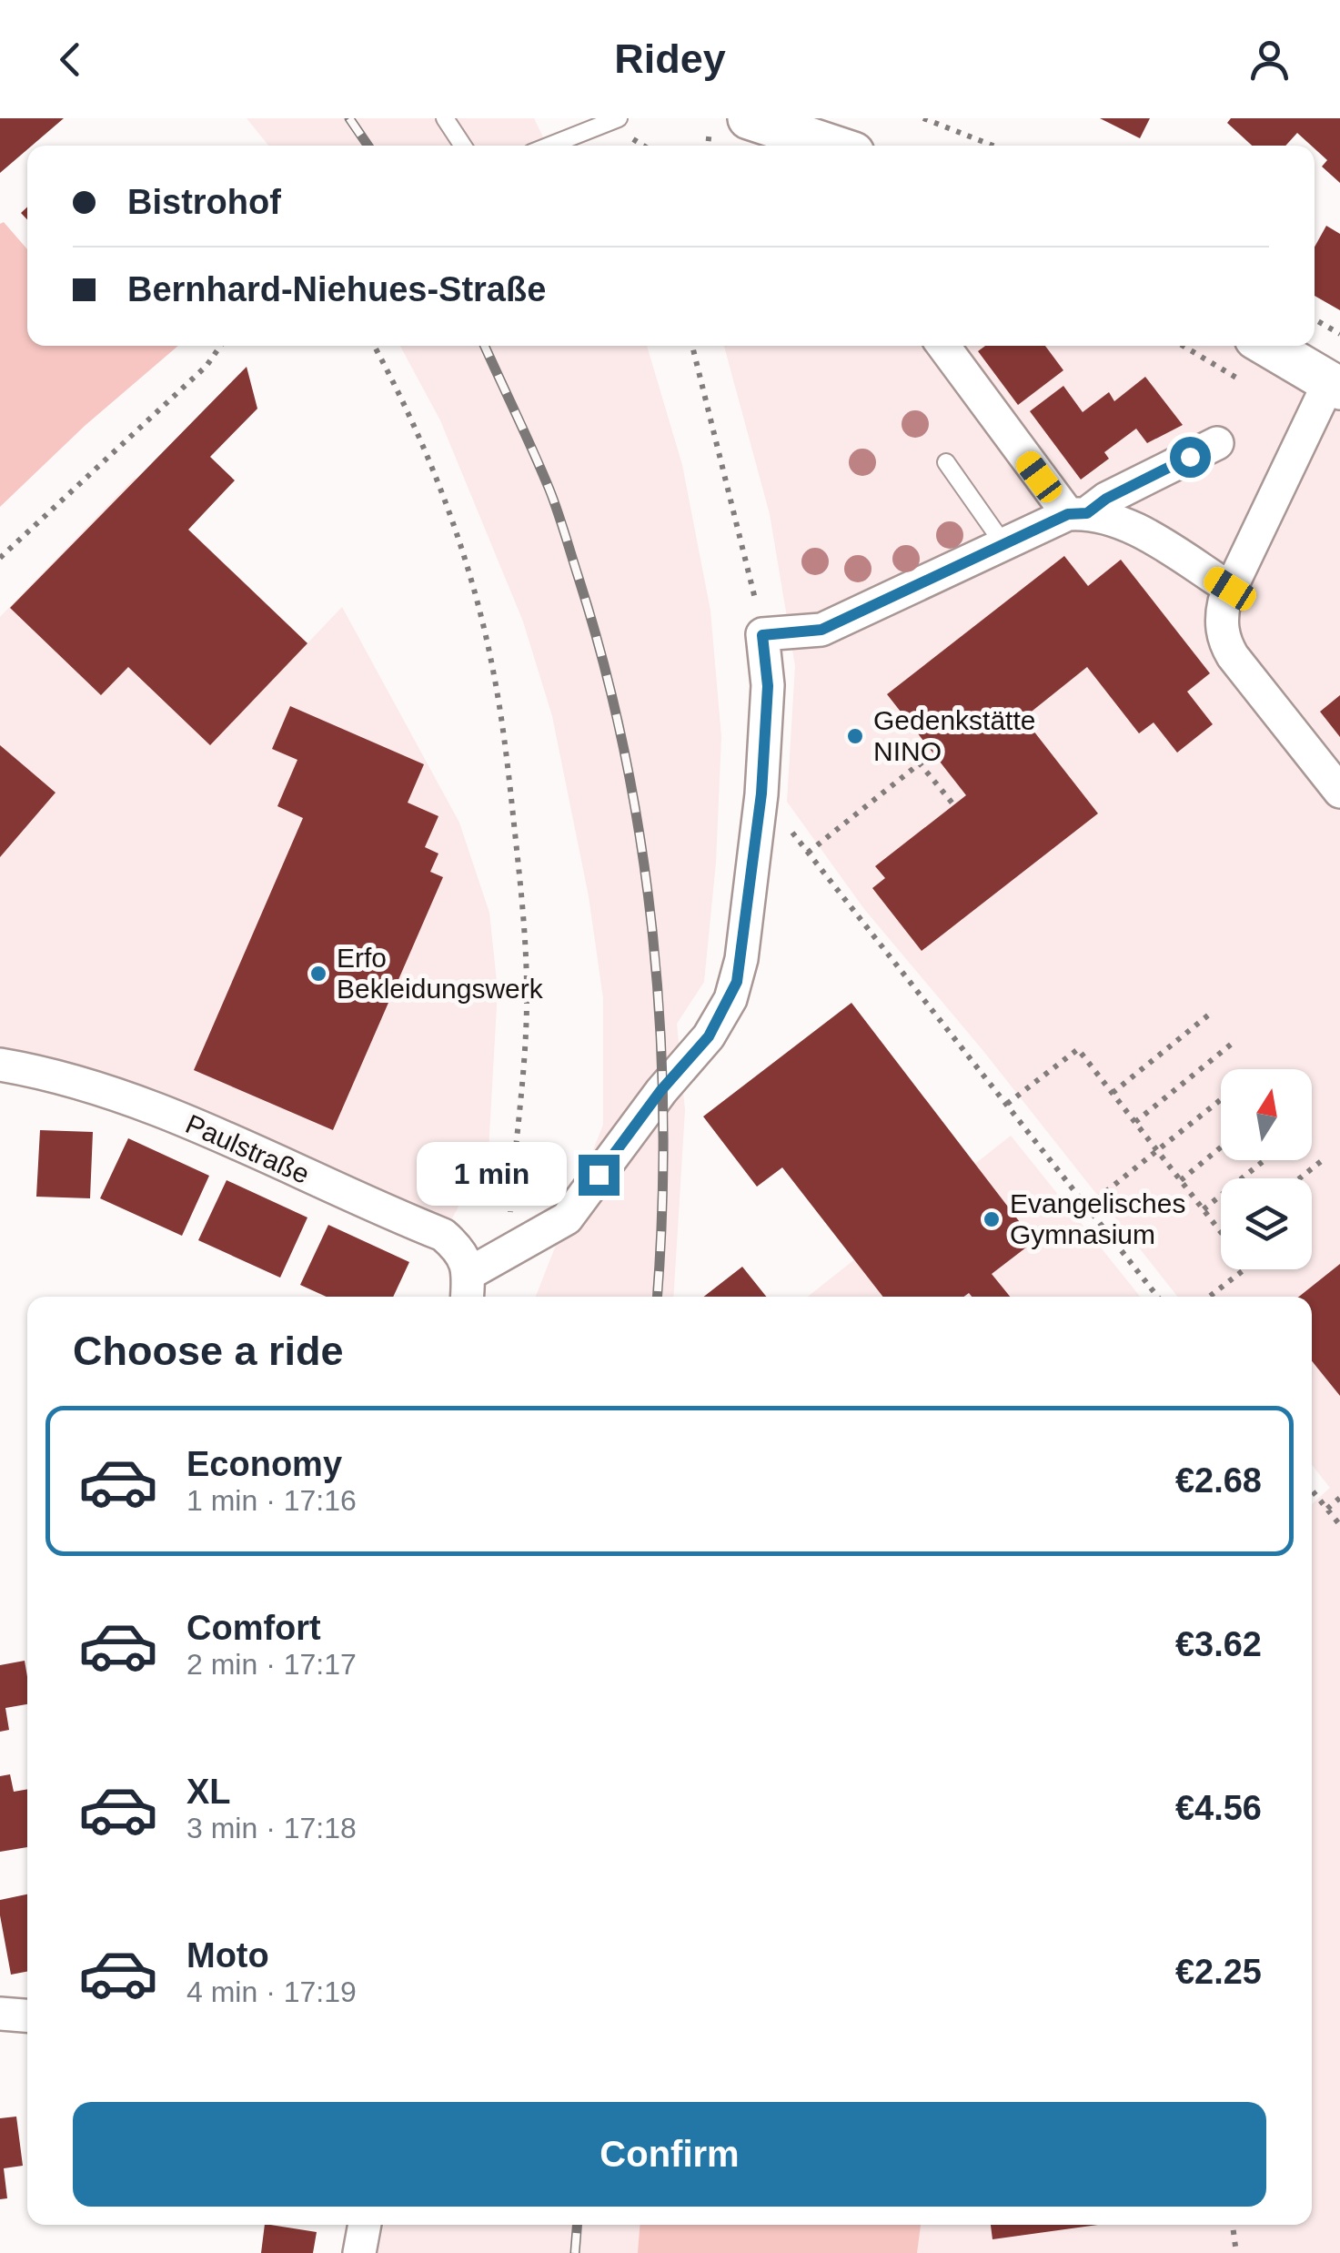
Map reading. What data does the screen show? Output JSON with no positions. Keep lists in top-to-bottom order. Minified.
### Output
{"streets":{"street":["Paulstraße"]},"places":["Gedenkstätte NINO","Erfo Bekleidungswerk","Evangelisches Gymnasium"],"north":"top","page":{"header":"Ridey","banner":["Bistrohof","Bernhard-Niehues-Straße"],"bubble":"1 min","heading":"Choose a ride","list":[{"name":"Economy","note":"1 min · 17:16","value":"€2.68"},{"name":"Comfort","note":"2 min · 17:17","value":"€3.62"},{"name":"XL","note":"3 min · 17:18","value":"€4.56"},{"name":"Moto","note":"4 min · 17:19","value":"€2.25"}],"buttons":"Confirm"}}
